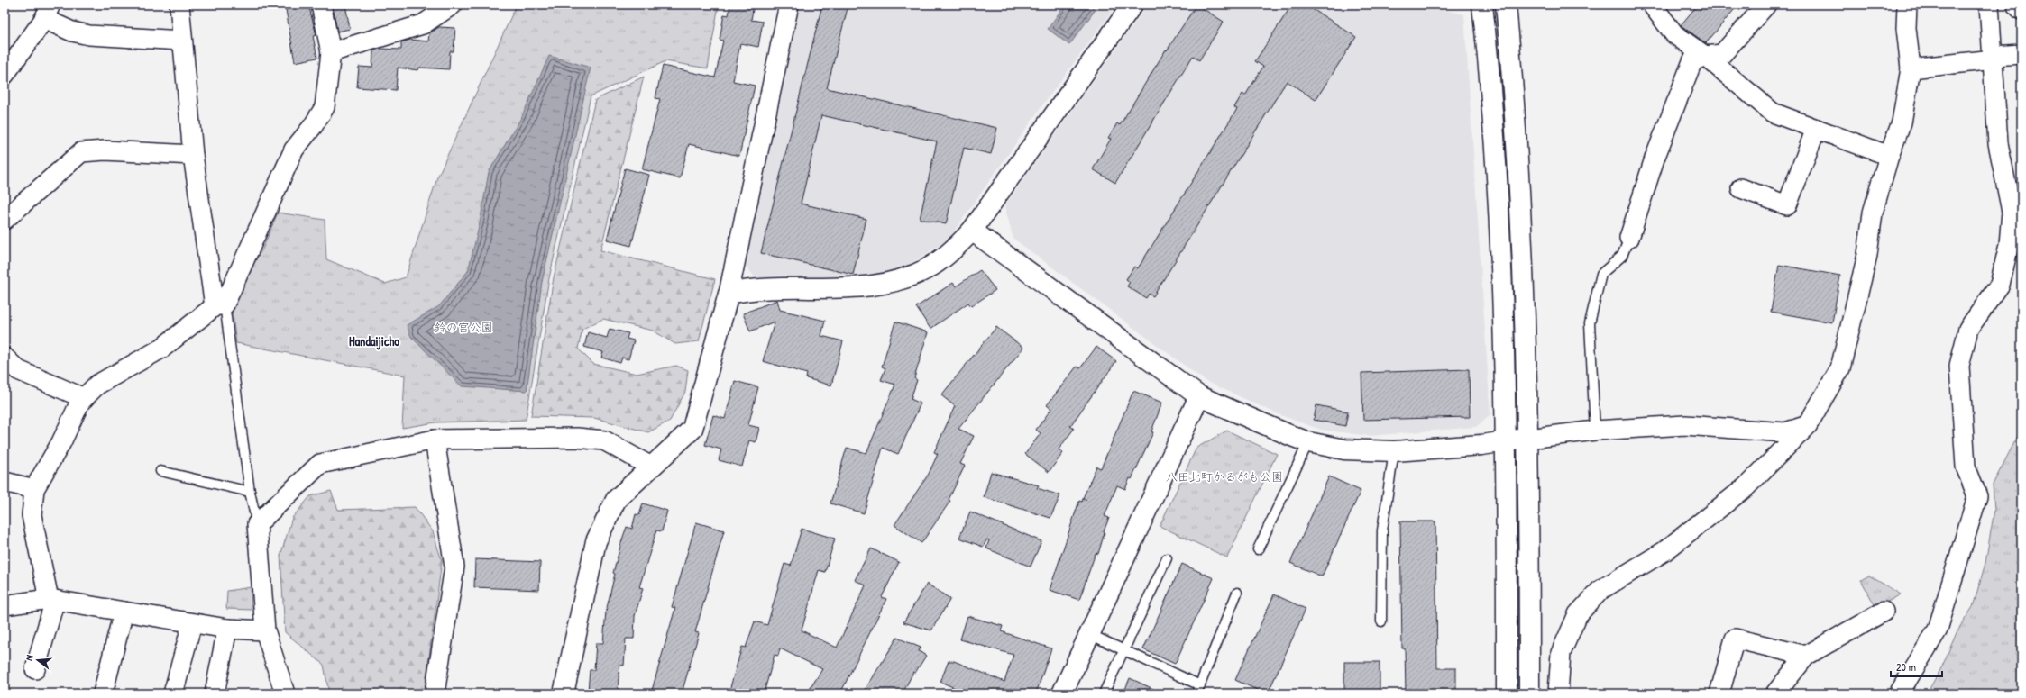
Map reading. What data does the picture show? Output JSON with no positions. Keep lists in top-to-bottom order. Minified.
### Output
{"districts":["Handaijicho"],"parks":["鈴の宮公園","八田北町かるがも公園"],"scale_bar":"20 m","north":"left"}
